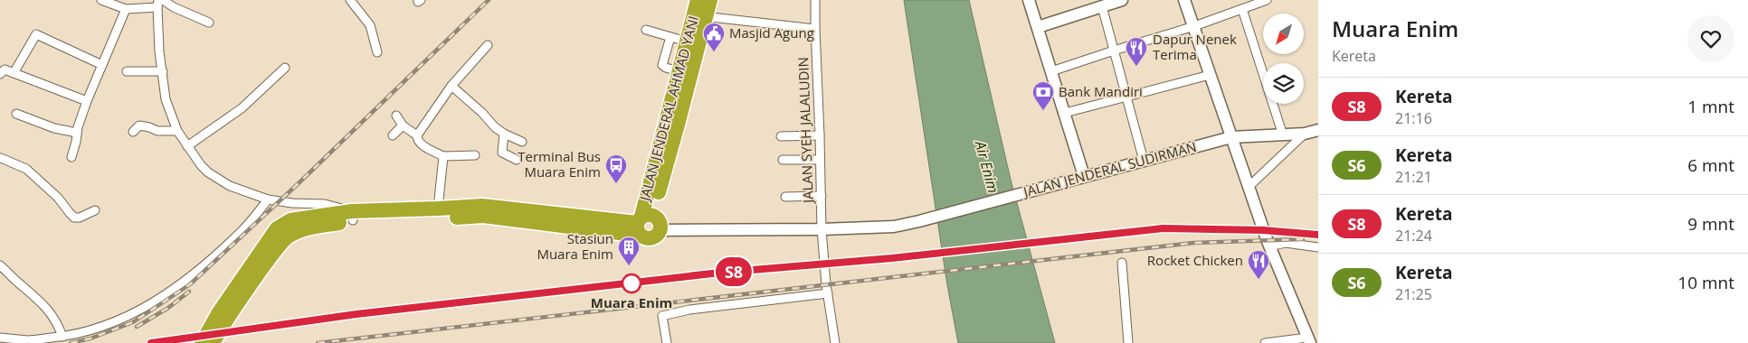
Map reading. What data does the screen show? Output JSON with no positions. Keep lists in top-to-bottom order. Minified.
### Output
{"streets":{"highway":["JALAN JENDERAL AHMAD YANI"],"main road":["JALAN JENDERAL SUDIRMAN"],"street":["JALAN SYEH JALALUDIN"]},"crossings":[["JALAN SYEH JALALUDIN","JALAN JENDERAL SUDIRMAN"]],"water":["Air Enim"],"places":{"public building":["Masjid Agung"],"restaurant":["Dapur Nenek Terima","Rocket Chicken"],"bank":["Bank Mandiri"],"bus stop":["Terminal Bus Muara Enim"],"building":["Stasiun Muara Enim"],"other":["Muara Enim"]},"north":"bottom left","page":{"on_map":"S8","heading":["Muara Enim","Kereta"],"list":[{"mark":"S8","name":"Kereta","note":"21:16","value":"1 mnt"},{"mark":"S6","name":"Kereta","note":"21:21","value":"6 mnt"},{"mark":"S8","name":"Kereta","note":"21:24","value":"9 mnt"},{"mark":"S6","name":"Kereta","note":"21:25","value":"10 mnt"}]}}
